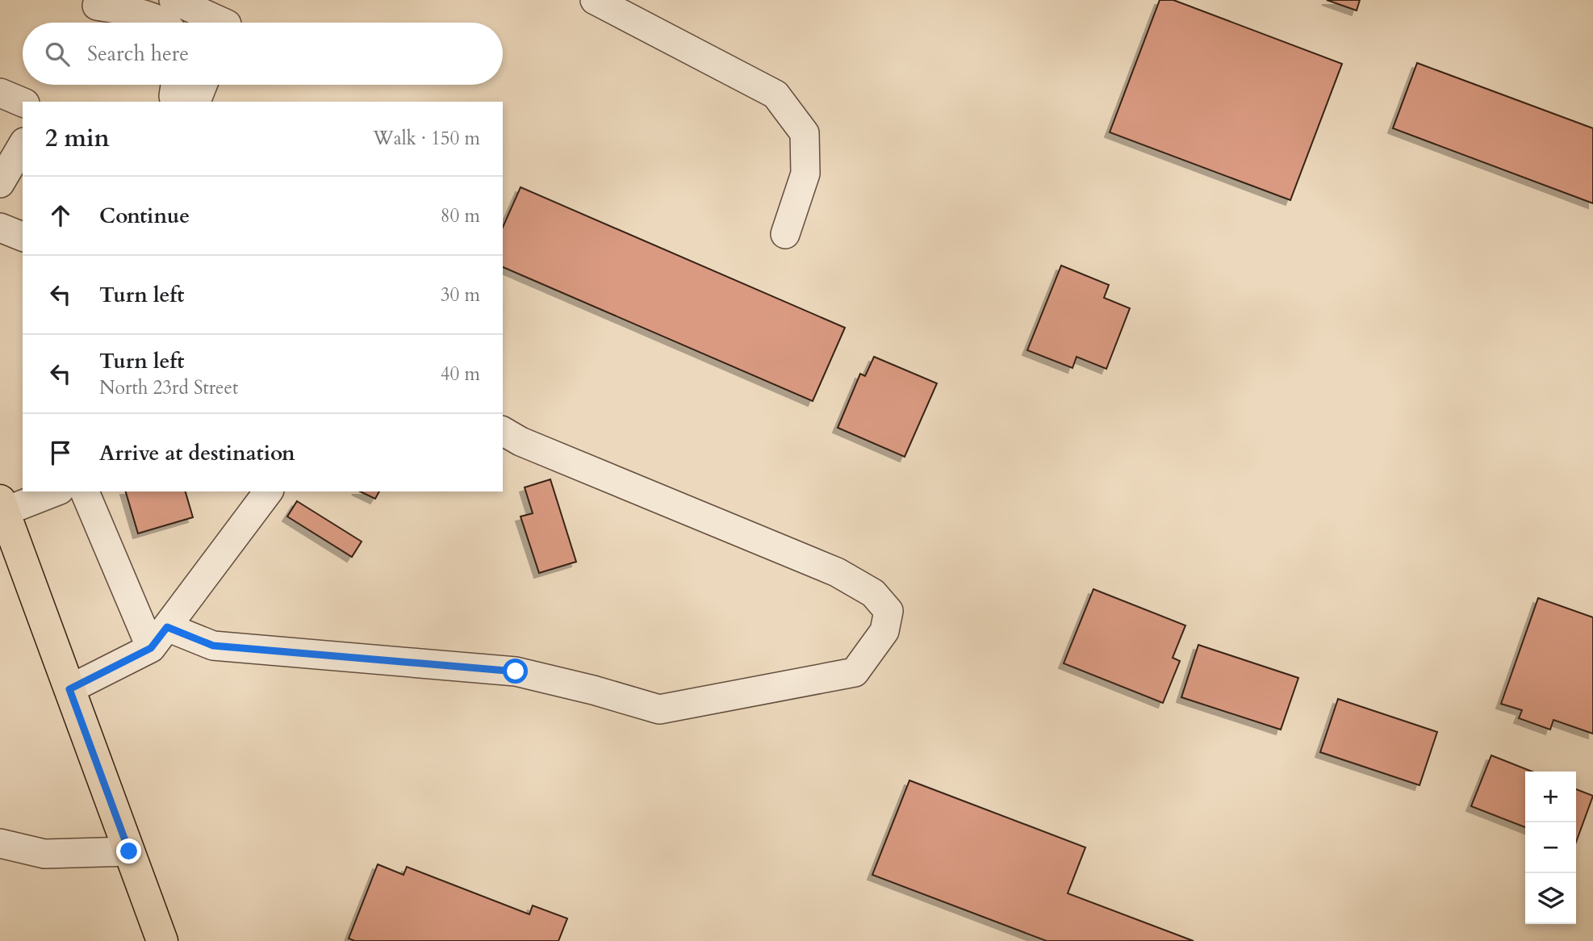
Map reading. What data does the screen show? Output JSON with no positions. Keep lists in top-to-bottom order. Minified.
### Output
{"page":{"search":"Search here","heading":["2 min","Walk · 150 m"],"list":[["Continue","80 m"],["Turn left","30 m"],["Turn left","North 23rd Street","40 m"],"Arrive at destination"],"map_buttons":["+","−"]}}
